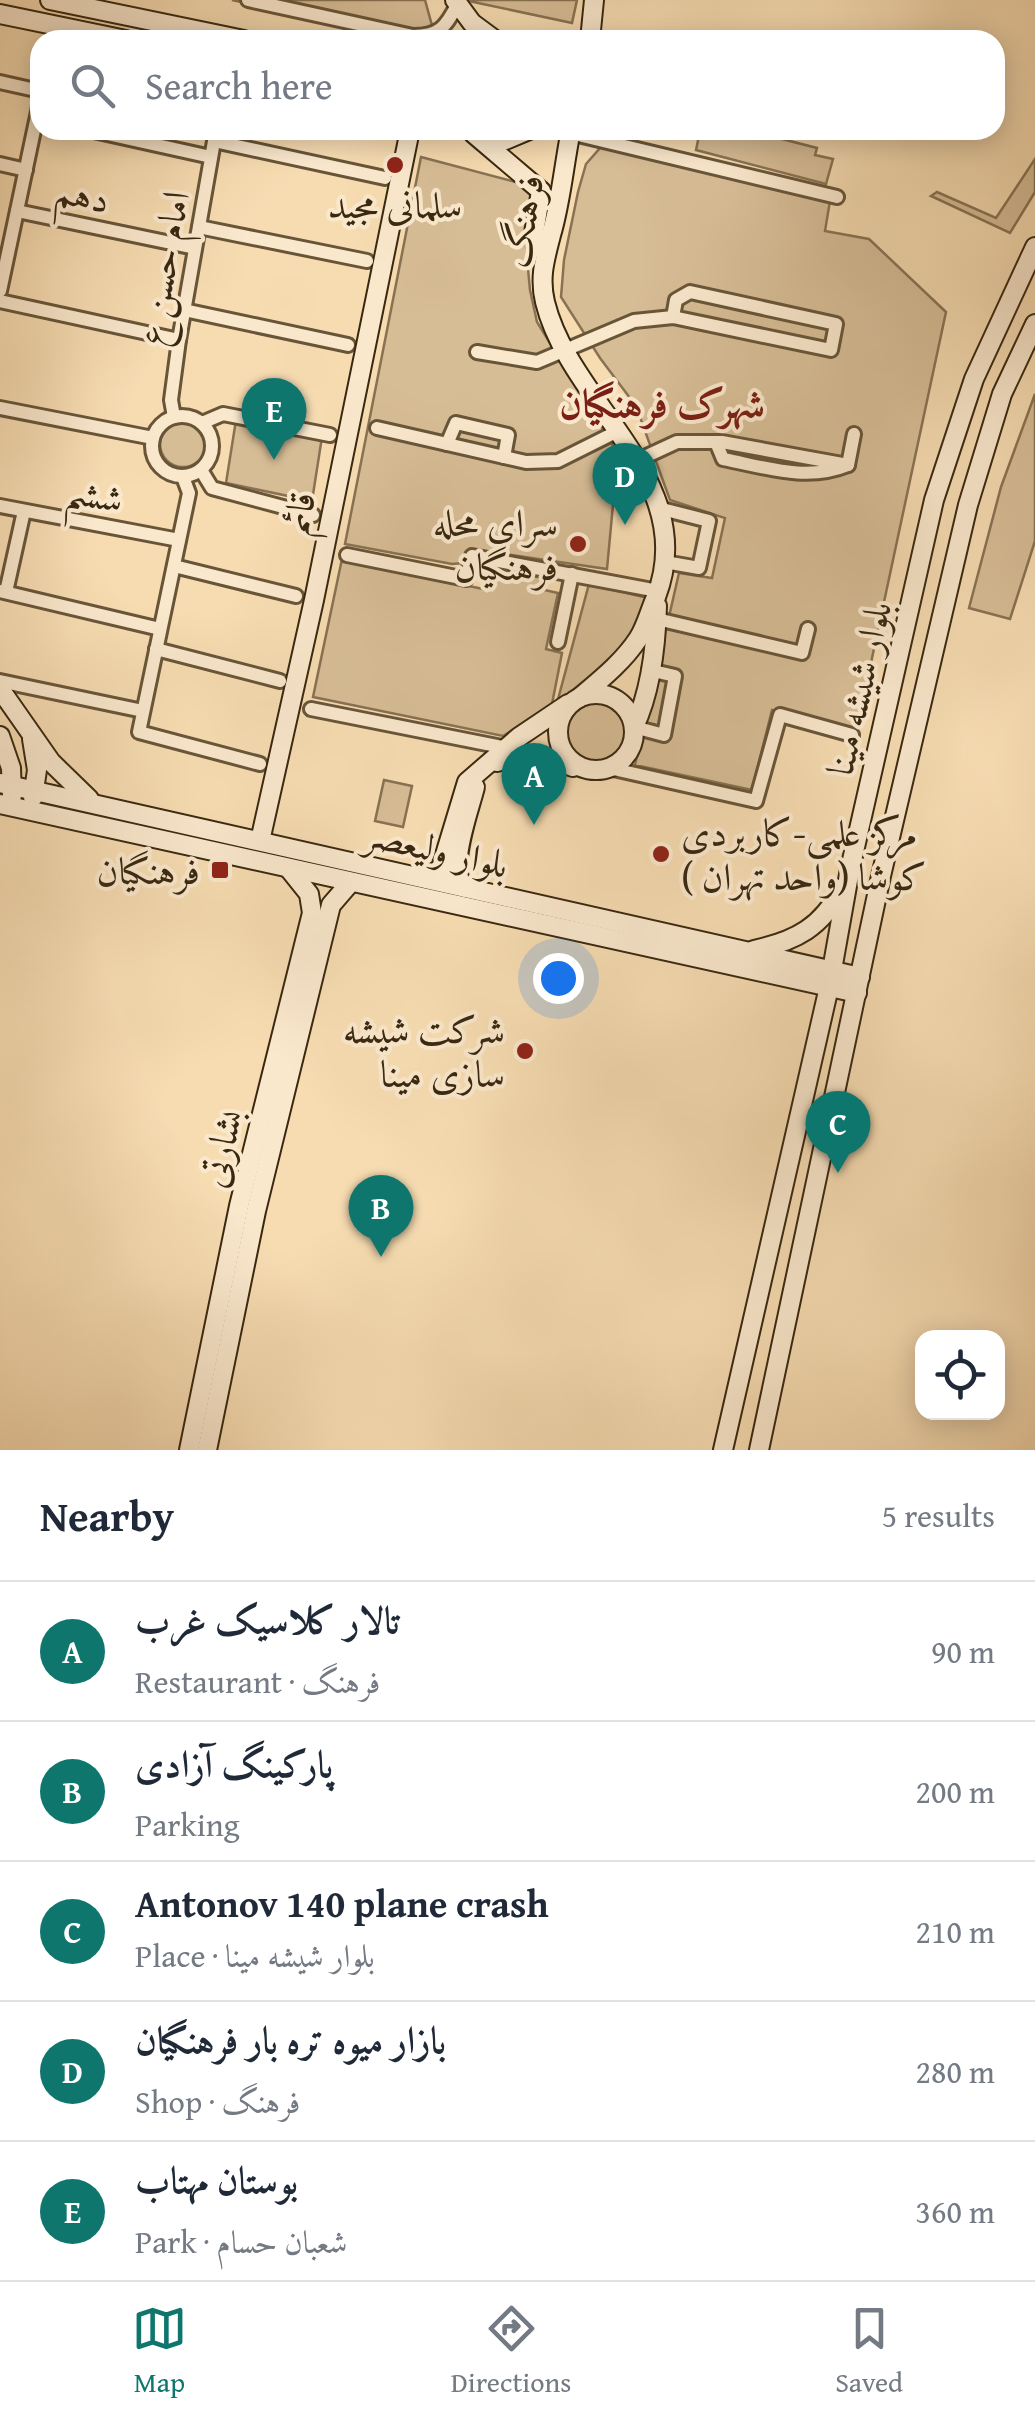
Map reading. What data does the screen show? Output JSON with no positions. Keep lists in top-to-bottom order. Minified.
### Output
{"streets":{"street":["دهم","فرهنگ","امام حسن ع","ششم","قائم","بلوار شیشه مینا","بلوار ولیعصر","بشارتی"]},"crossings":[["دهم","امام حسن ع"],["قائم","بلوار ولیعصر"],["بلوار شیشه مینا","بلوار ولیعصر"],["بلوار ولیعصر","بشارتی"]],"districts":["شهرک فرهنگیان"],"places":{"other":["سلمانی مجید","سرای محله فرهنگیان","مرکز علمی-کاربردی کوشا (واحد تهران )","شرکت شیشه سازی مینا"],"transit":["فرهنگیان"]},"page":{"search":"Search here","pins":["E","D","A","C","B"],"heading":["Nearby","5 results"],"list":[{"mark":"A","name":"تالار کلاسیک غرب","note":"Restaurant · فرهنگ","value":"90 m"},{"mark":"B","name":"پارکینگ آزادی","note":"Parking","value":"200 m"},{"mark":"C","name":"Antonov 140 plane crash","note":"Place · بلوار شیشه مینا","value":"210 m"},{"mark":"D","name":"بازار میوه تره بار فرهنگیان","note":"Shop · فرهنگ","value":"280 m"},{"mark":"E","name":"بوستان مهتاب","note":"Park · شعبان حسام","value":"360 m"}],"nav":["Map","Directions","Saved"]}}
